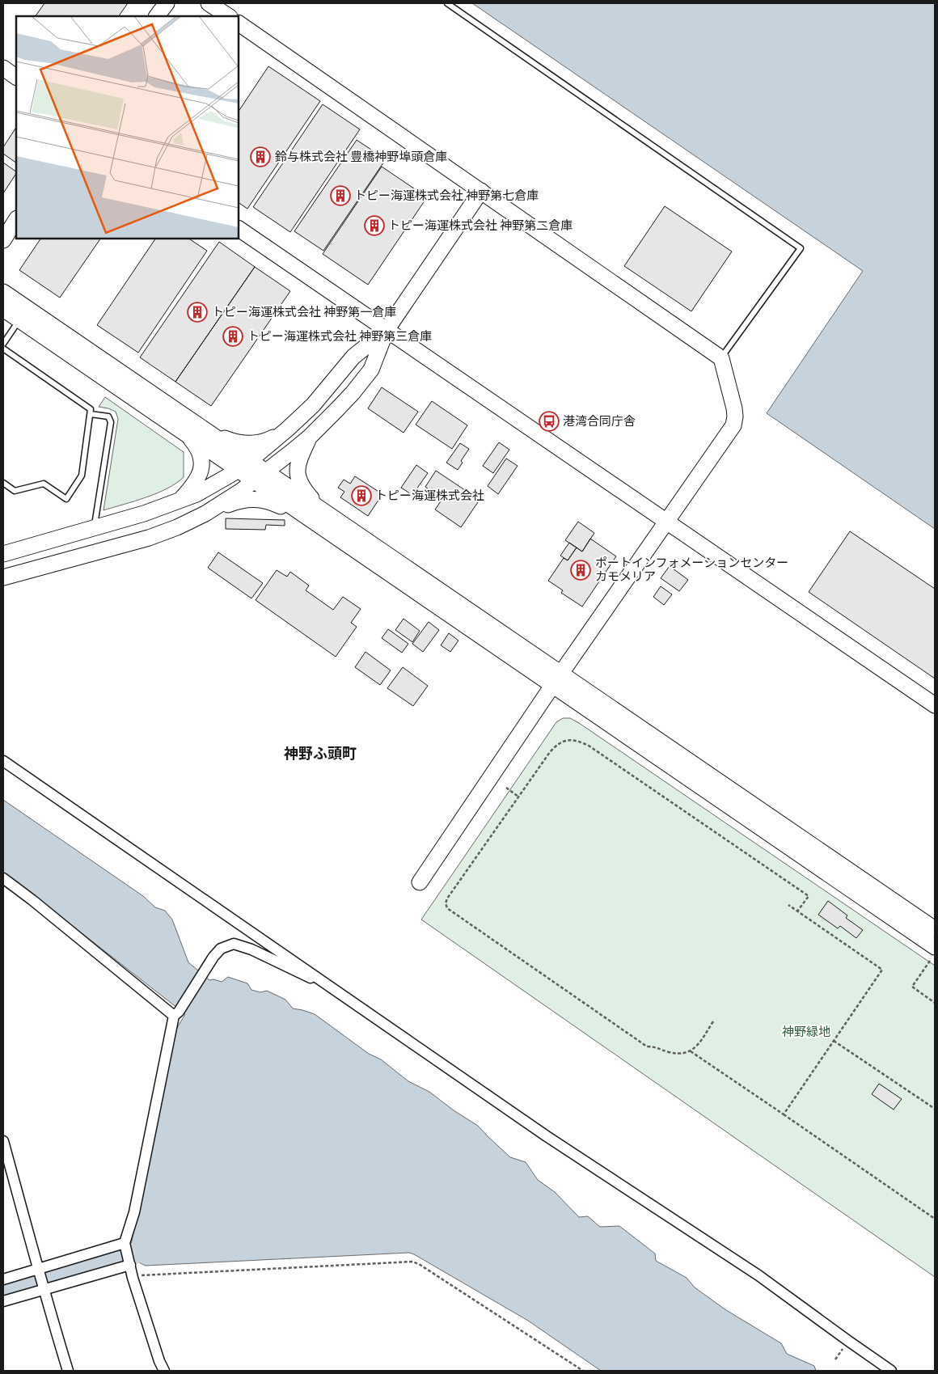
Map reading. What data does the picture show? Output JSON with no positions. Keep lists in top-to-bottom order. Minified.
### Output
{"districts":["神野ふ頭町"],"parks":["神野緑地"],"places":{"building":["鈴与株式会社 豊橋神野埠頭倉庫","トピー海運株式会社 神野第七倉庫","トピー海運株式会社 神野第二倉庫","トピー海運株式会社 神野第一倉庫","トピー海運株式会社 神野第三倉庫","トピー海運株式会社","ポートインフォメーションセンター カモメリア"],"bus stop":["港湾合同庁舎"]}}
